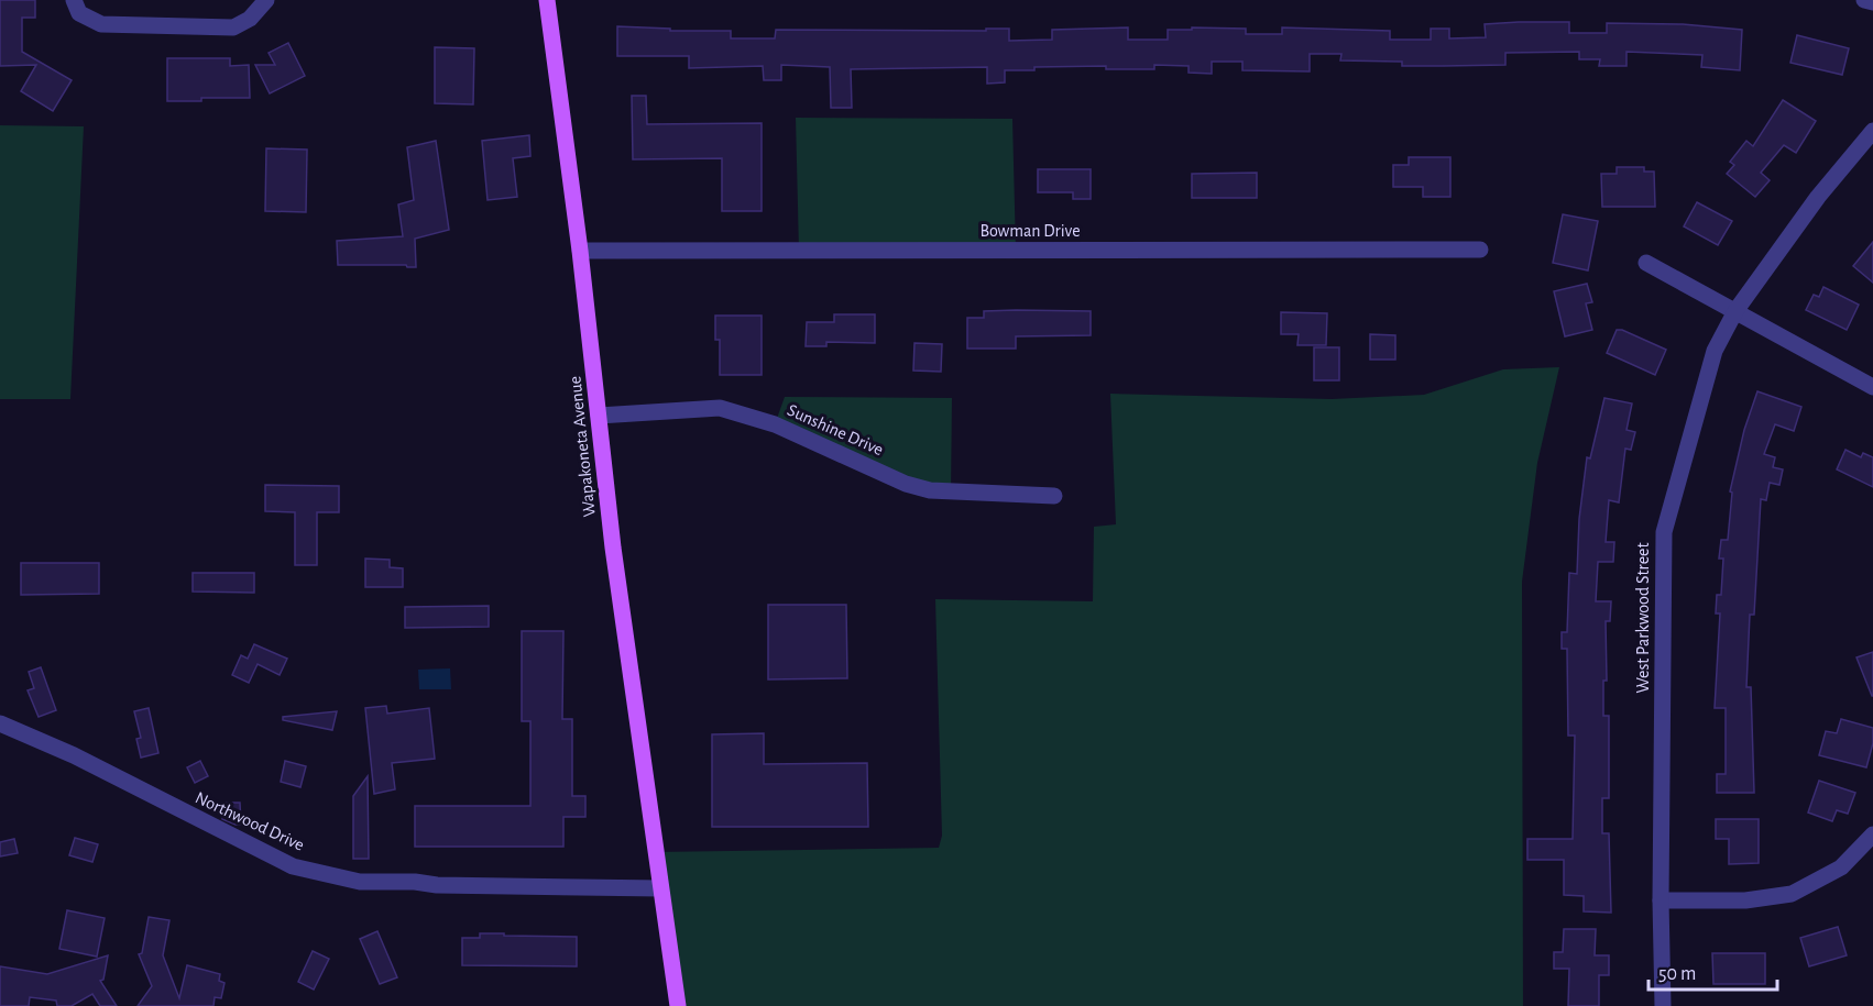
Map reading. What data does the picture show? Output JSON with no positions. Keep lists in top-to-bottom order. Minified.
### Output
{"streets":{"main road":["Wapakoneta Avenue"],"street":["Bowman Drive","Sunshine Drive","West Parkwood Street","Northwood Drive"]},"crossings":[["Bowman Drive","Wapakoneta Avenue"],["Sunshine Drive","Wapakoneta Avenue"],["Wapakoneta Avenue","Northwood Drive"]],"scale_bar":"50 m"}
